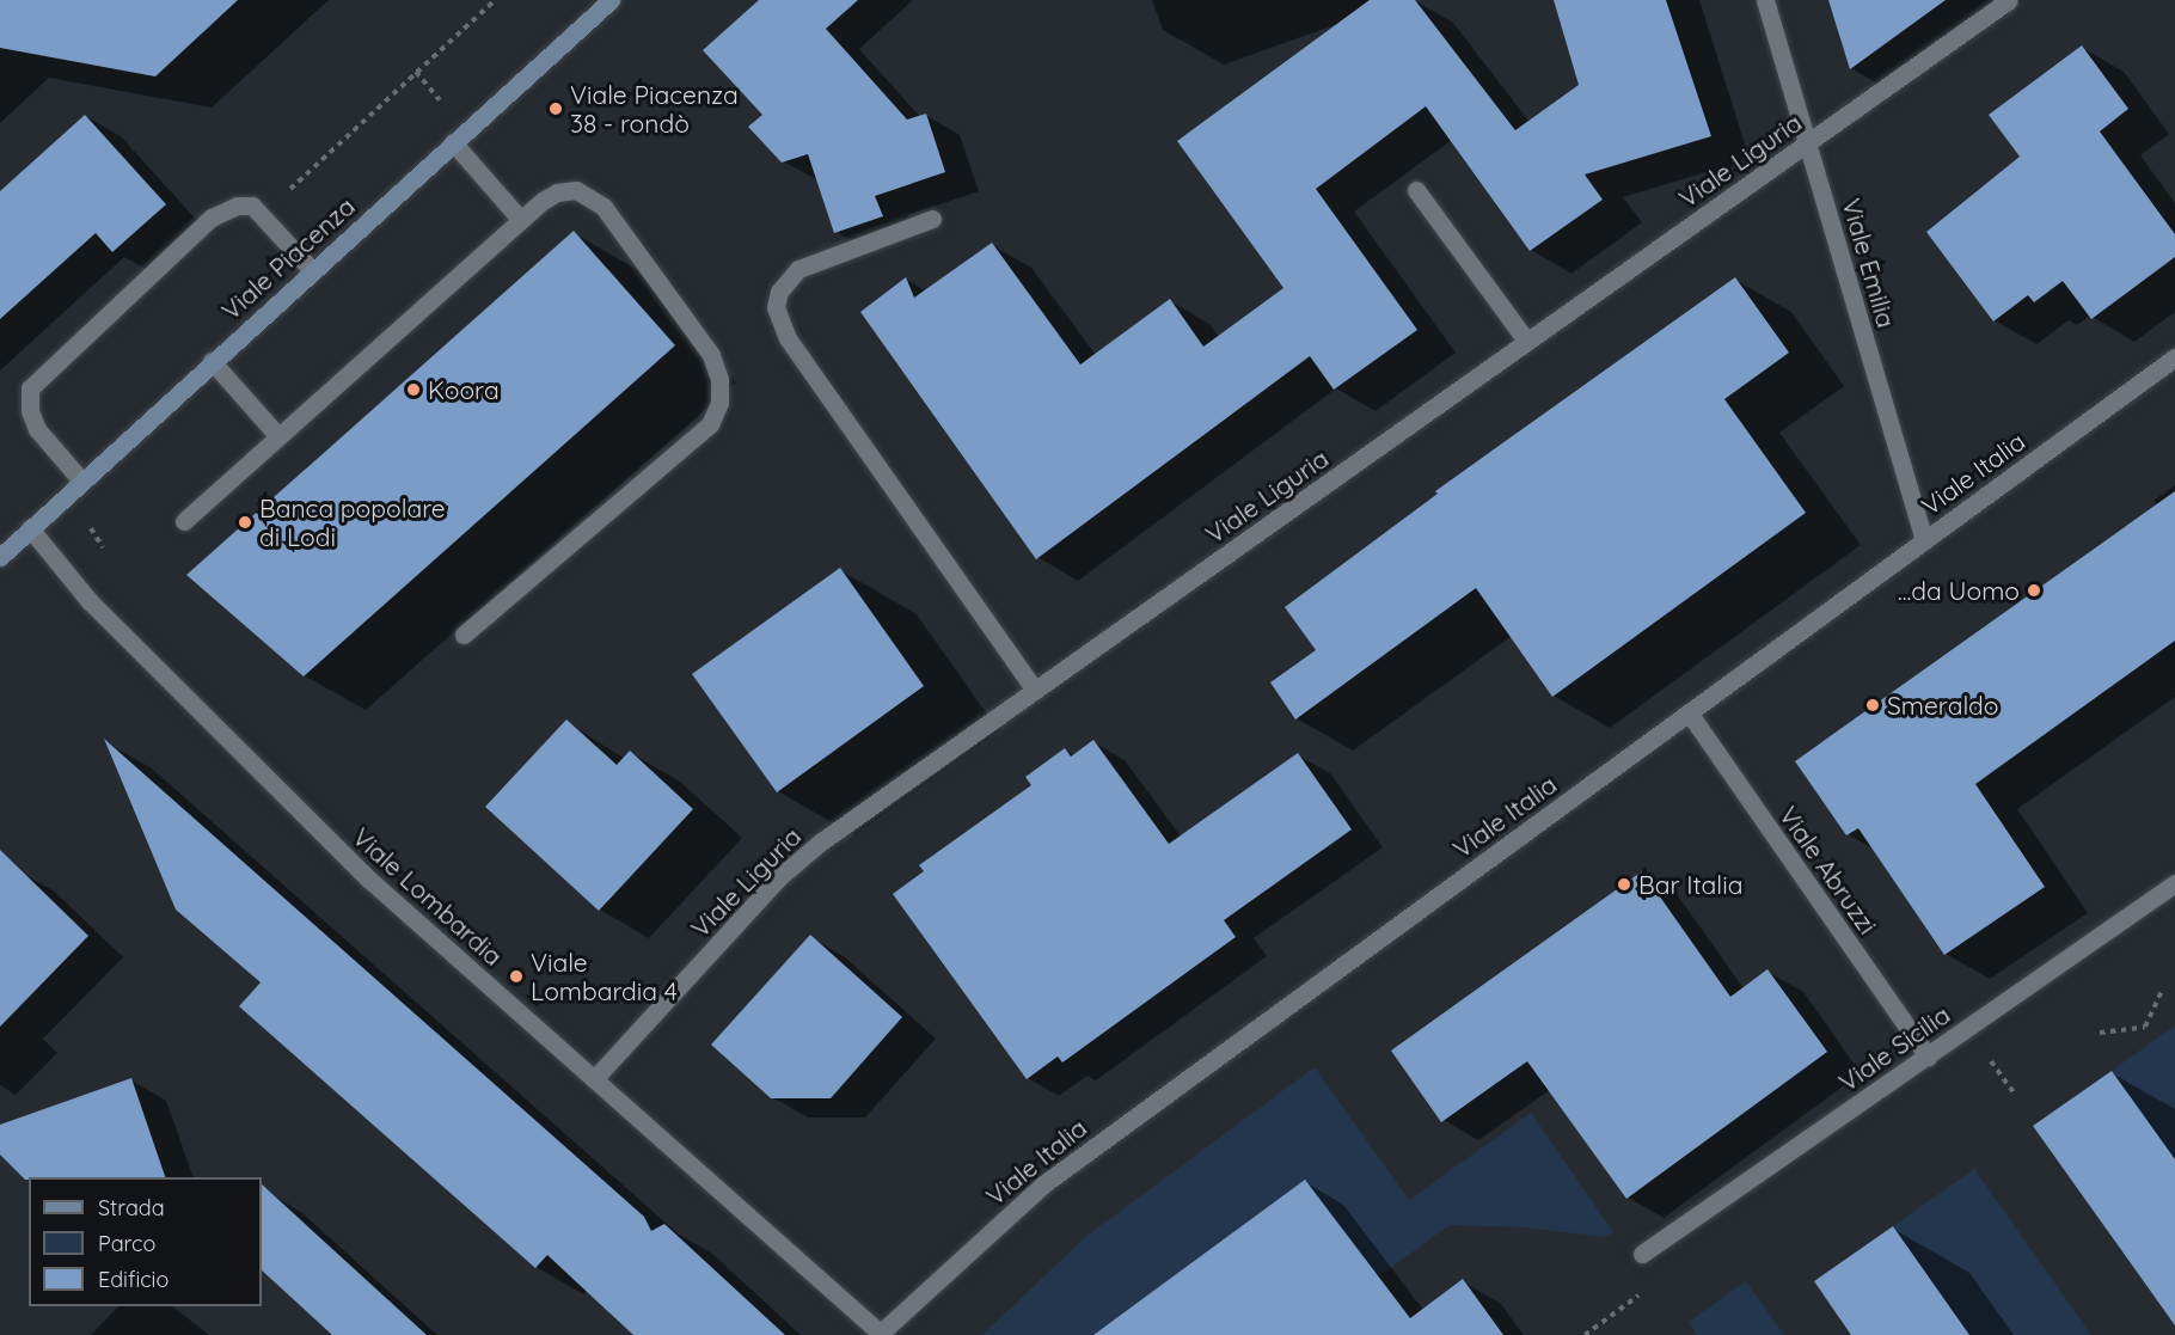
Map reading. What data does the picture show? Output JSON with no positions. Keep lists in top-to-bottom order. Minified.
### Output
{"streets":{"street":["Viale Liguria","Viale Piacenza","Viale Emilia","Viale Italia","Viale Abruzzi","Viale Lombardia","Viale Sicilia"]},"crossings":[["Viale Liguria","Viale Emilia"],["Viale Liguria","Viale Lombardia"],["Viale Piacenza","Viale Lombardia"],["Viale Emilia","Viale Italia"],["Viale Italia","Viale Abruzzi"],["Viale Italia","Viale Lombardia"],["Viale Abruzzi","Viale Sicilia"]],"places":["Viale Piacenza 38 - rondò","Koora","Banca popolare di Lodi","...da Uomo","Smeraldo","Bar Italia","Viale Lombardia 4"],"legend":["Strada","Parco","Edificio"]}
